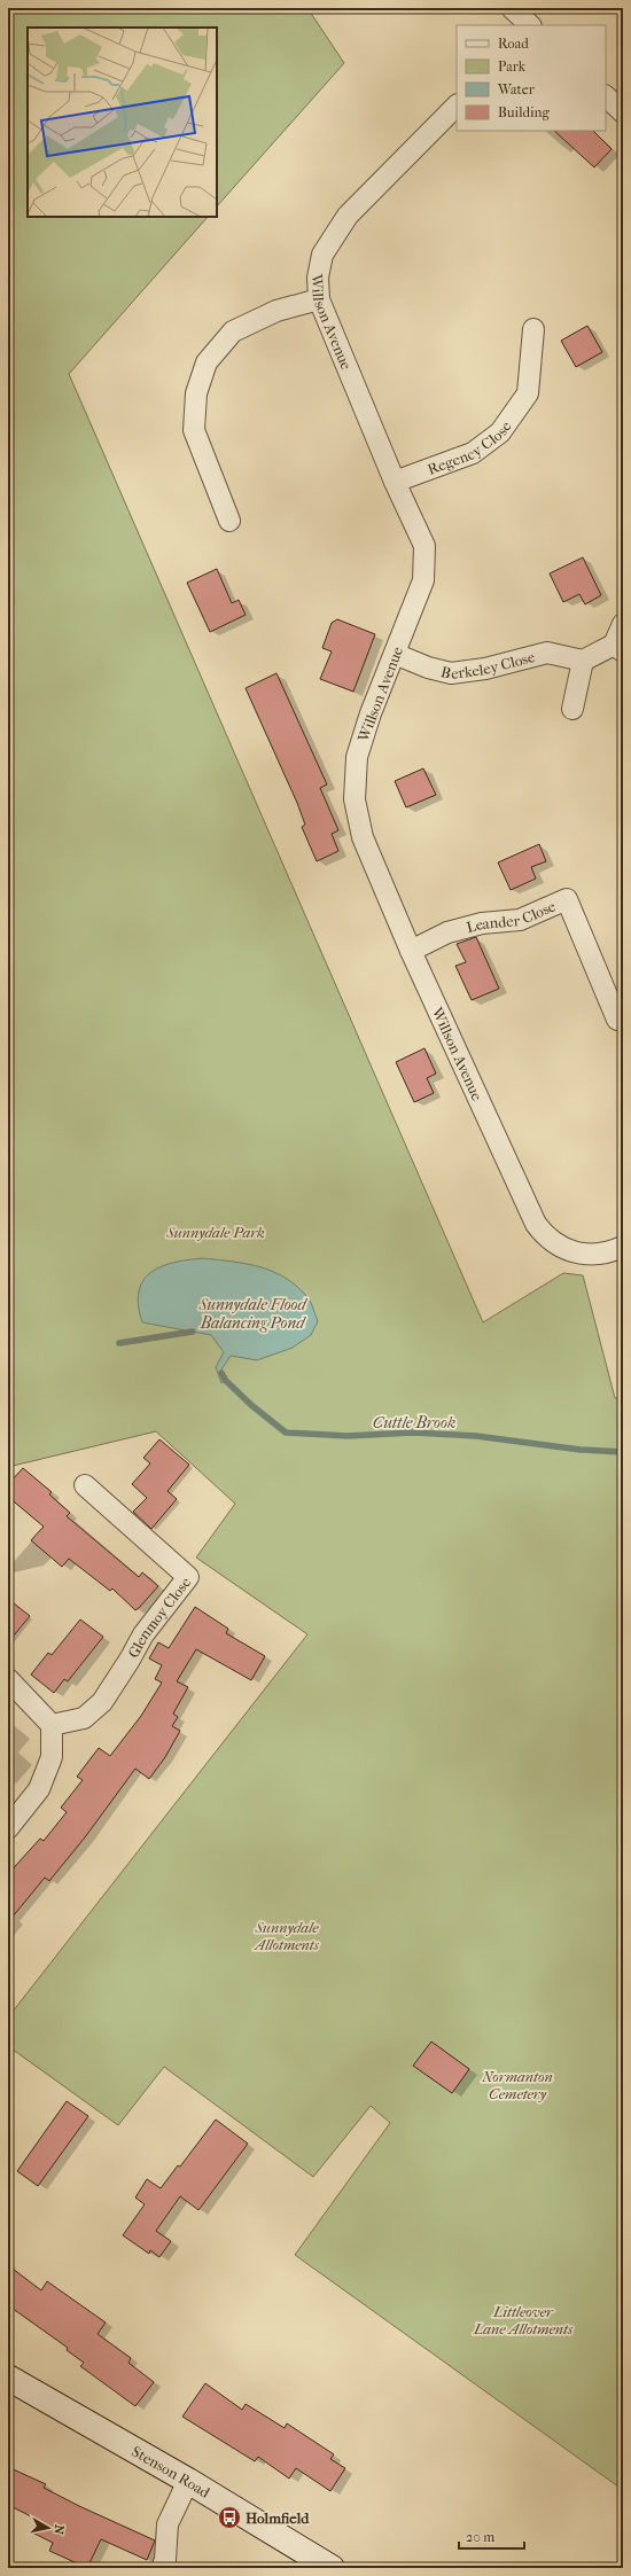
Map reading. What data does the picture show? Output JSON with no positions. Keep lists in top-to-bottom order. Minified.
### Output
{"streets":{"street":["Willson Avenue","Regency Close","Berkeley Close","Leander Close","Glenmoy Close","Stenson Road"]},"crossings":[["Willson Avenue","Regency Close"],["Willson Avenue","Berkeley Close"],["Willson Avenue","Leander Close"]],"water":["Sunnydale Flood Balancing Pond","Cuttle Brook"],"parks":["Sunnydale Park","Sunnydale Allotments","Normanton Cemetery","Littleover Lane Allotments"],"places":{"bus stop":["Holmfield"]},"legend":["Road","Park","Water","Building"],"scale_bar":"20 m","north":"right"}
